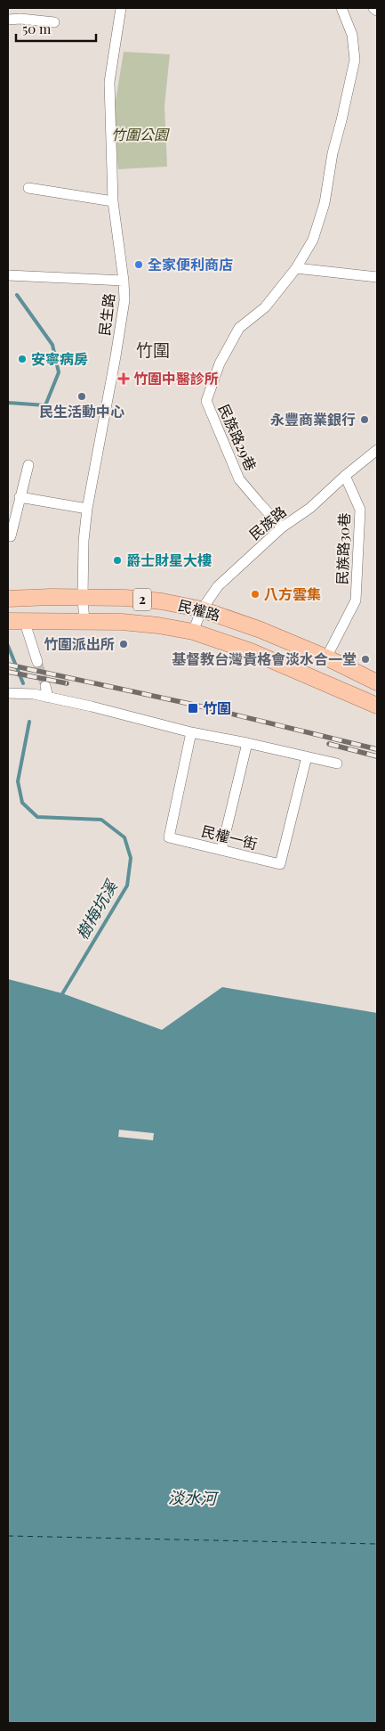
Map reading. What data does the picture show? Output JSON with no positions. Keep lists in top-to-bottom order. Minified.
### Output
{"streets":{"main road":["2","民權路"],"street":["民生路","民族路29巷","民族路","民族路30巷","民權一街"]},"crossings":[["民生路","民權路"],["民族路29巷","民族路"],["民族路","民族路30巷"],["民族路","民權路"],["民族路30巷","民權路"]],"districts":["竹圍"],"water":["樹梅坑溪","淡水河"],"parks":["竹圍公園"],"places":{"other":["全家便利商店","安寧病房","民生活動中心","永豐商業銀行","爵士財星大樓","八方雲集","竹圍派出所","基督教台灣貴格會淡水合一堂"],"health":["竹圍中醫診所"],"transit":["竹圍"]},"scale_bar":"50 m"}
